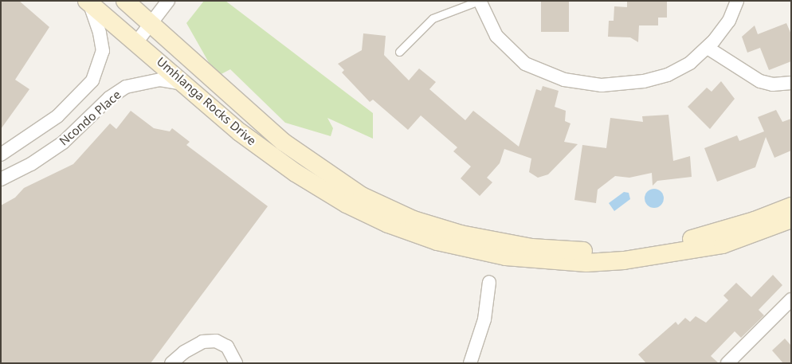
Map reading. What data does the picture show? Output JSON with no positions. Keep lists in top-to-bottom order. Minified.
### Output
{"streets":{"main road":["Umhlanga Rocks Drive"],"street":["Ncondo Place"]},"crossings":[["Umhlanga Rocks Drive","Ncondo Place"]]}
